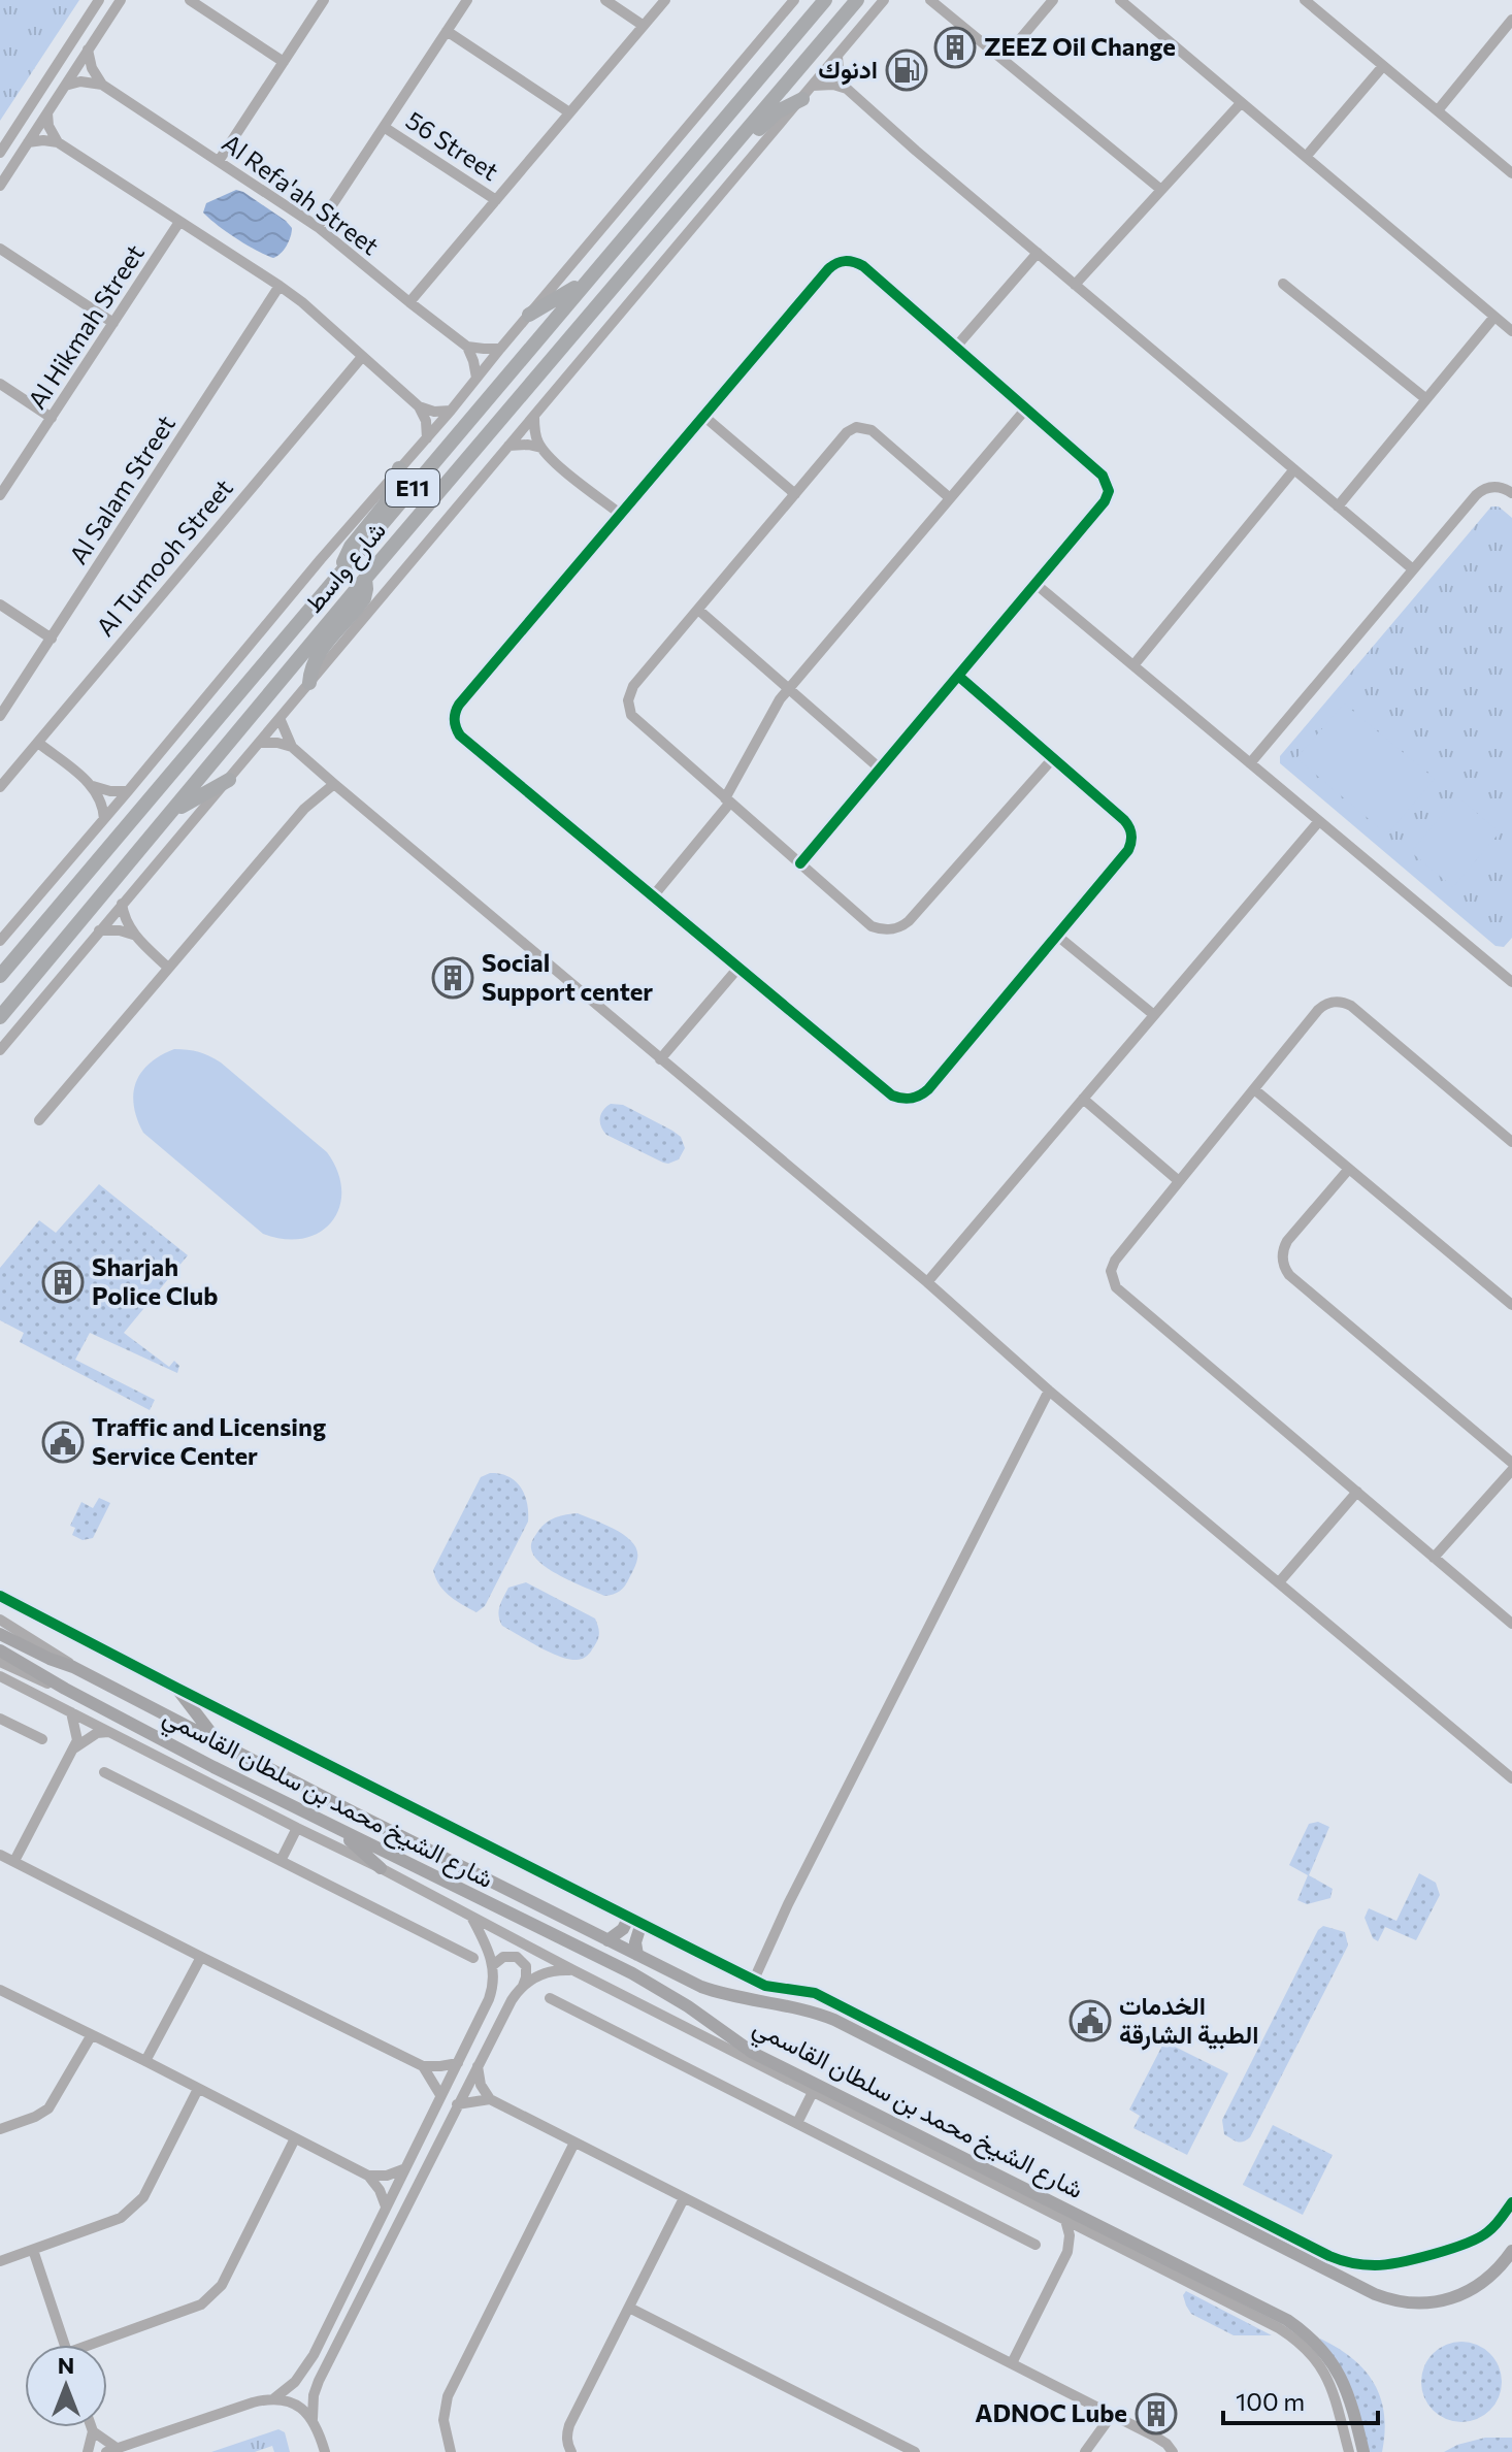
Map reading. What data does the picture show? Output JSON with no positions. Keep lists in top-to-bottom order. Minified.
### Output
{"streets":{"highway":["E11","شارع واسط"],"main road":["شارع الشيخ محمد بن سلطان القاسمي"],"street":["56 Street","Al Refa'ah Street","Al Hikmah Street","Al Salam Street","Al Tumooh Street"]},"places":{"building":["ZEEZ Oil Change","Social Support center","Sharjah Police Club","ADNOC Lube"],"fuel station":["ادنوك"],"public building":["Traffic and Licensing Service Center","الخدمات الطبية الشارقة"]},"scale_bar":"100 m","north":"top"}
